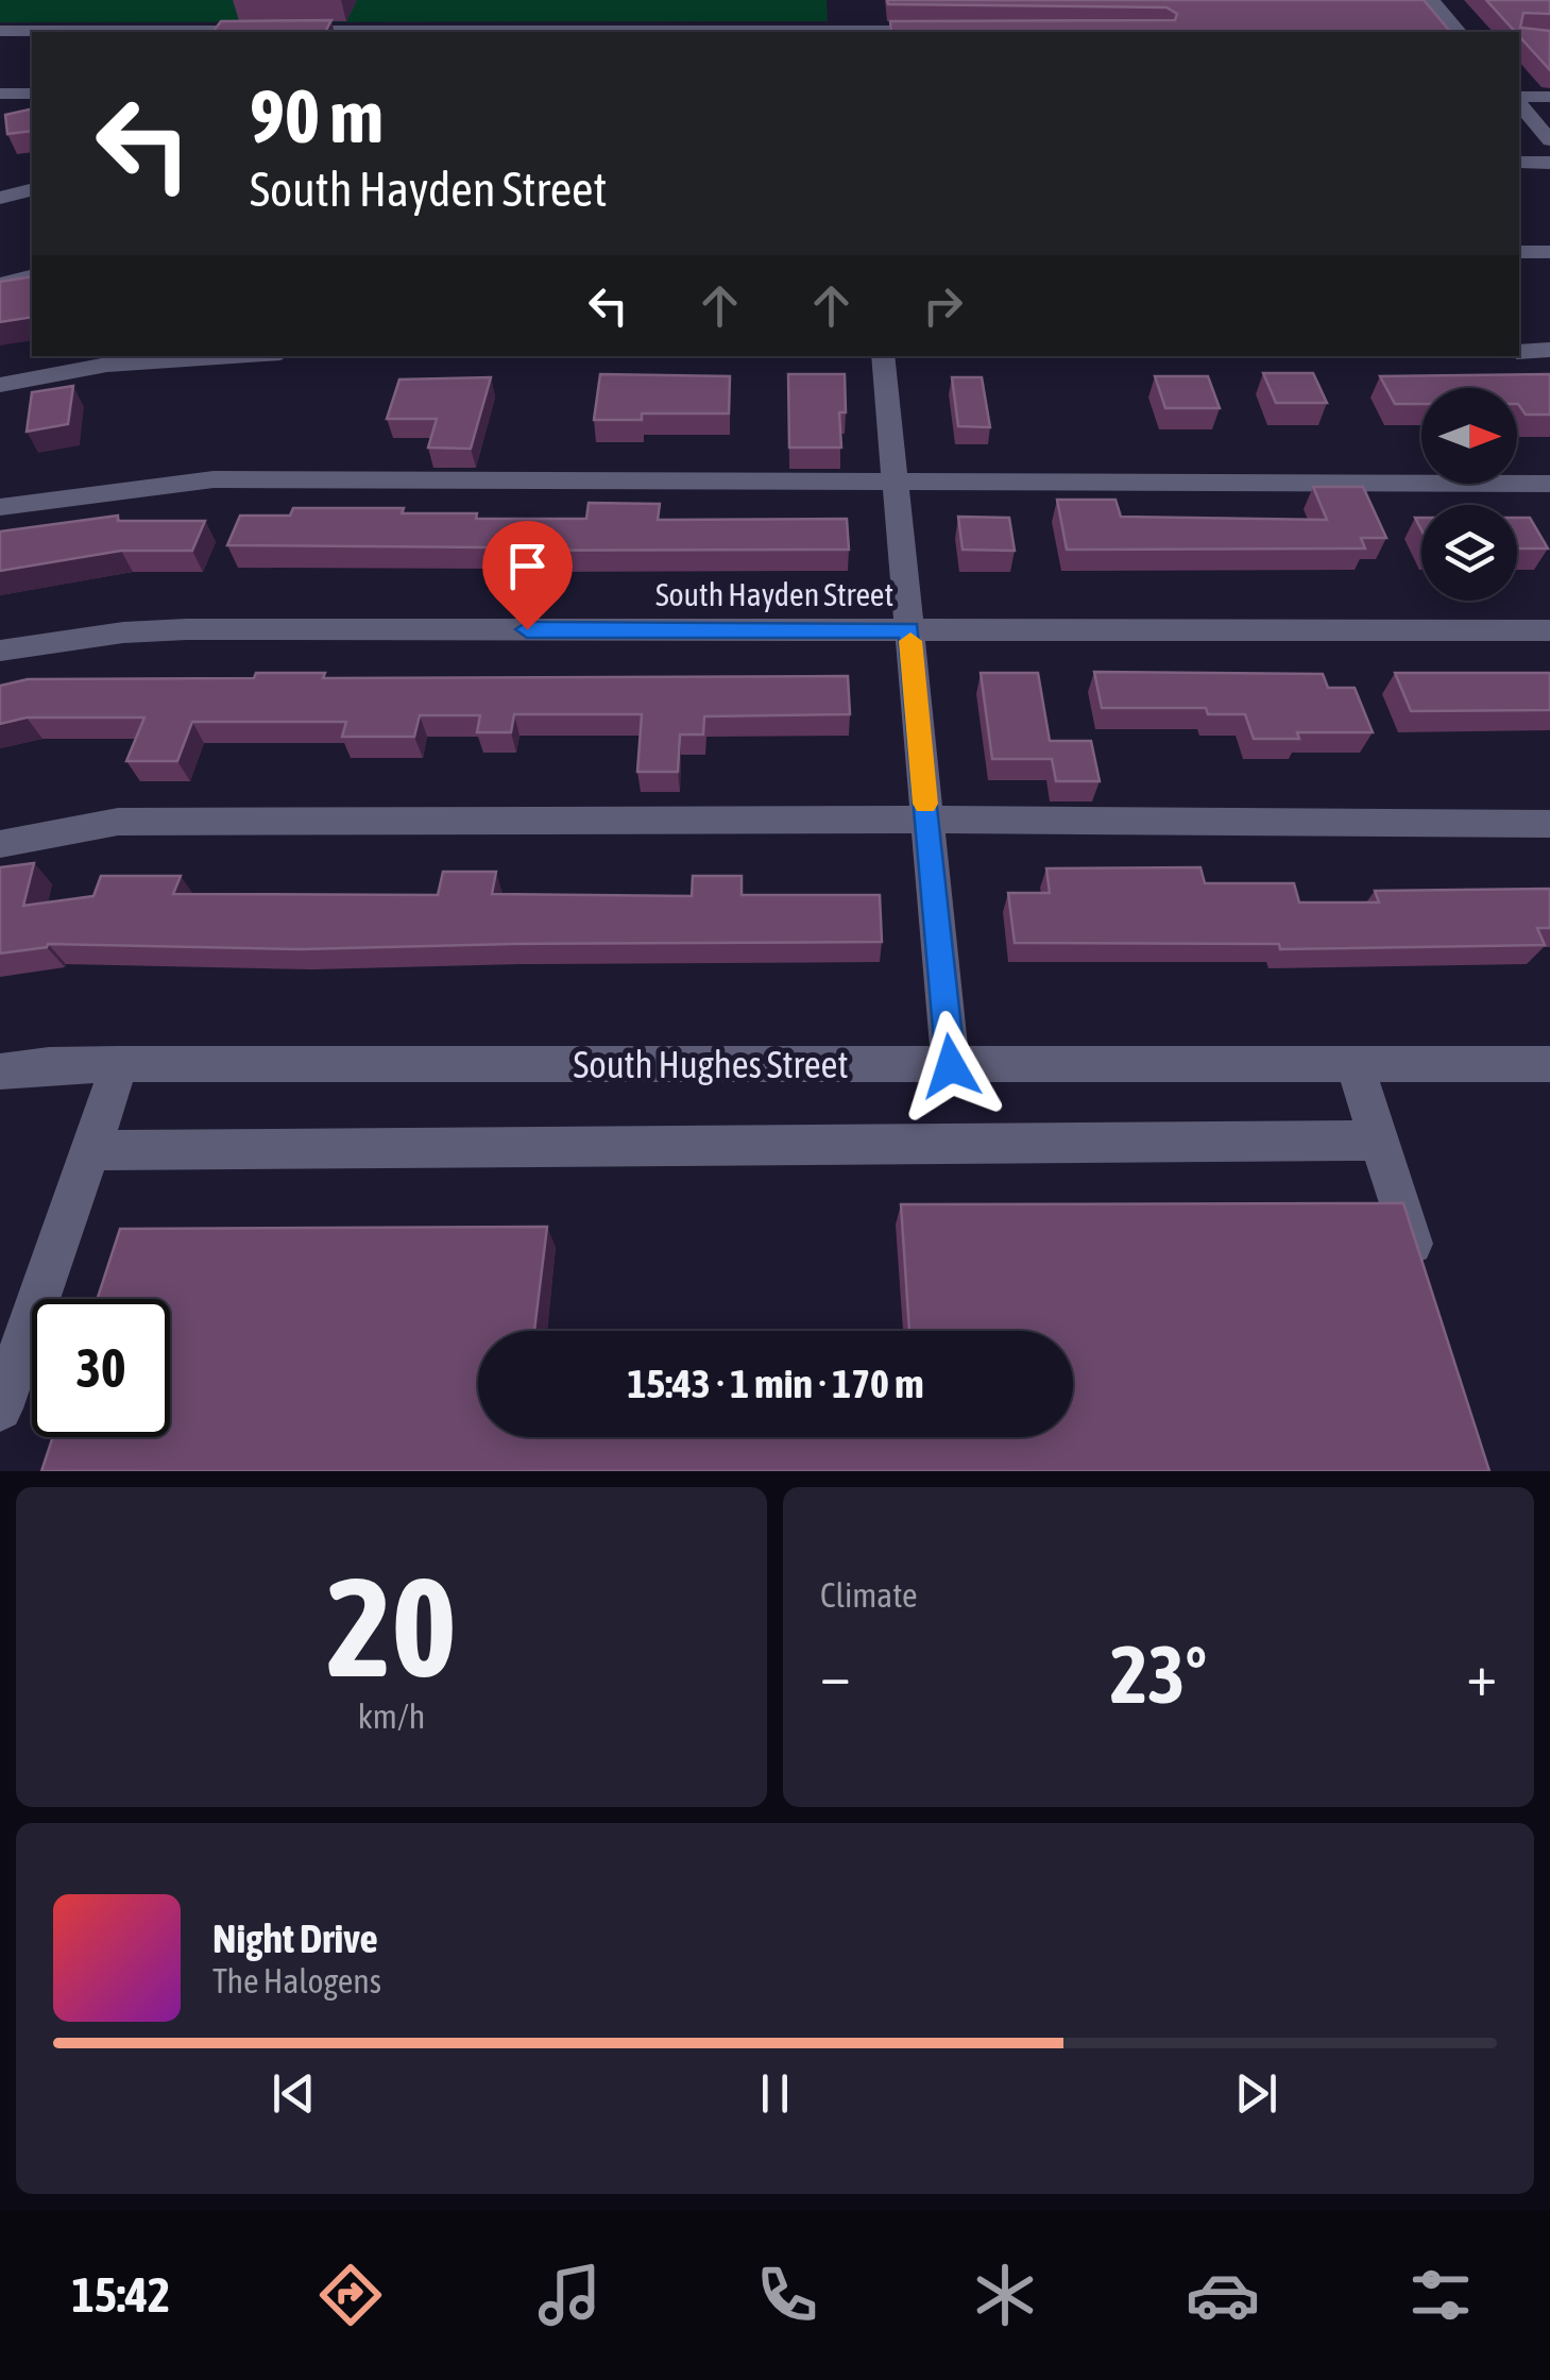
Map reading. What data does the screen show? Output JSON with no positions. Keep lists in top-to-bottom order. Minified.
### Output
{"streets":{"street":["South Hayden Street","South Hughes Street"]},"north":"right","page":{"turn":["90 m","South Hayden Street"],"limit":"30","trip":"15:43 · 1 min · 170 m","tile":[["20","km/h"],"Climate"],"heat":["−","23°","+"],"song":["Night Drive","The Halogens"],"tabs":"15:42"}}
